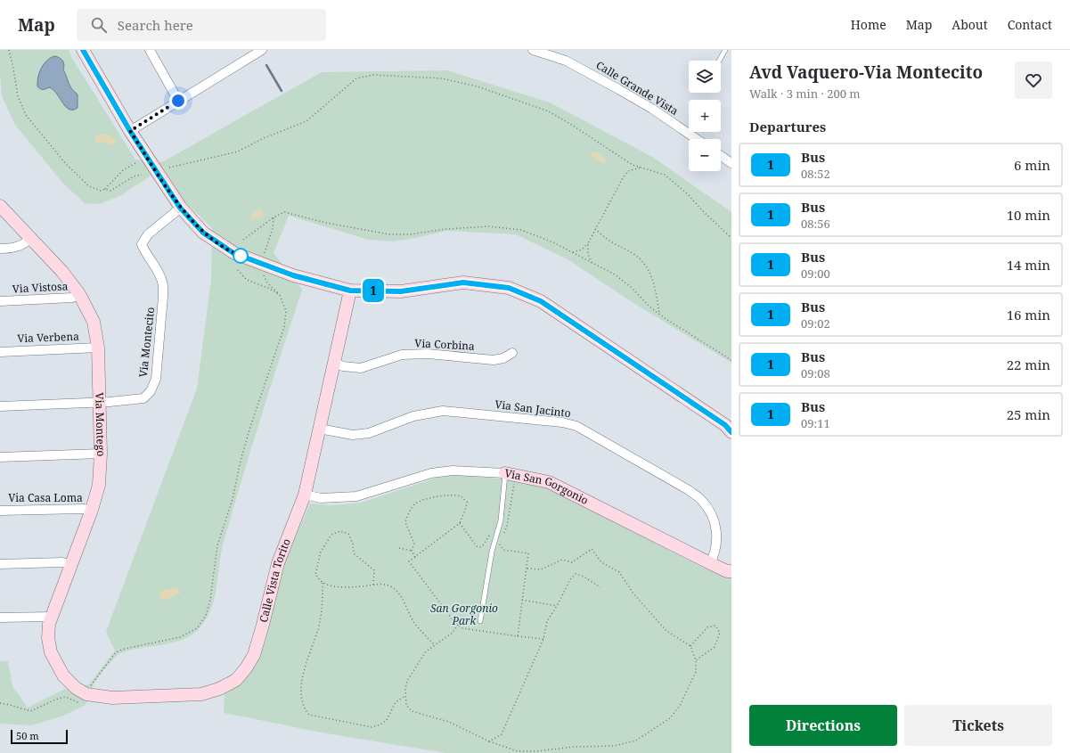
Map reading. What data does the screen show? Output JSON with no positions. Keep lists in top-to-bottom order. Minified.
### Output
{"streets":{"street":["Calle Grande Vista","Via Vistosa","Via Verbena","Via Montecito","Via Corbina","Via San Jacinto","Via Montego","Via San Gorgonio","Via Casa Loma","Calle Vista Torito"]},"crossings":[["Via Vistosa","Via Montego"],["Via Verbena","Via Montego"],["Via Montecito","Via Montego"],["Via Corbina","Calle Vista Torito"],["Via San Jacinto","Via San Gorgonio"],["Via San Jacinto","Calle Vista Torito"],["Via Montego","Via Casa Loma"],["Via Montego","Calle Vista Torito"],["Via San Gorgonio","Calle Vista Torito"]],"parks":["San Gorgonio Park"],"lines":["bus line 1"],"scale_bar":"50 m","page":{"header":"Map","search":"Search here","nav":["Home","Map","About","Contact"],"on_map":"1","heading":[["Avd Vaquero-Via Montecito","Walk · 3 min · 200 m"],"Departures"],"map_buttons":["+","−"],"list":[{"mark":"1","name":"Bus","note":"08:52","value":"6 min"},{"mark":"1","name":"Bus","note":"08:56","value":"10 min"},{"mark":"1","name":"Bus","note":"09:00","value":"14 min"},{"mark":"1","name":"Bus","note":"09:02","value":"16 min"},{"mark":"1","name":"Bus","note":"09:08","value":"22 min"},{"mark":"1","name":"Bus","note":"09:11","value":"25 min"}],"buttons":["Directions","Tickets"],"scale":"50 m"}}
